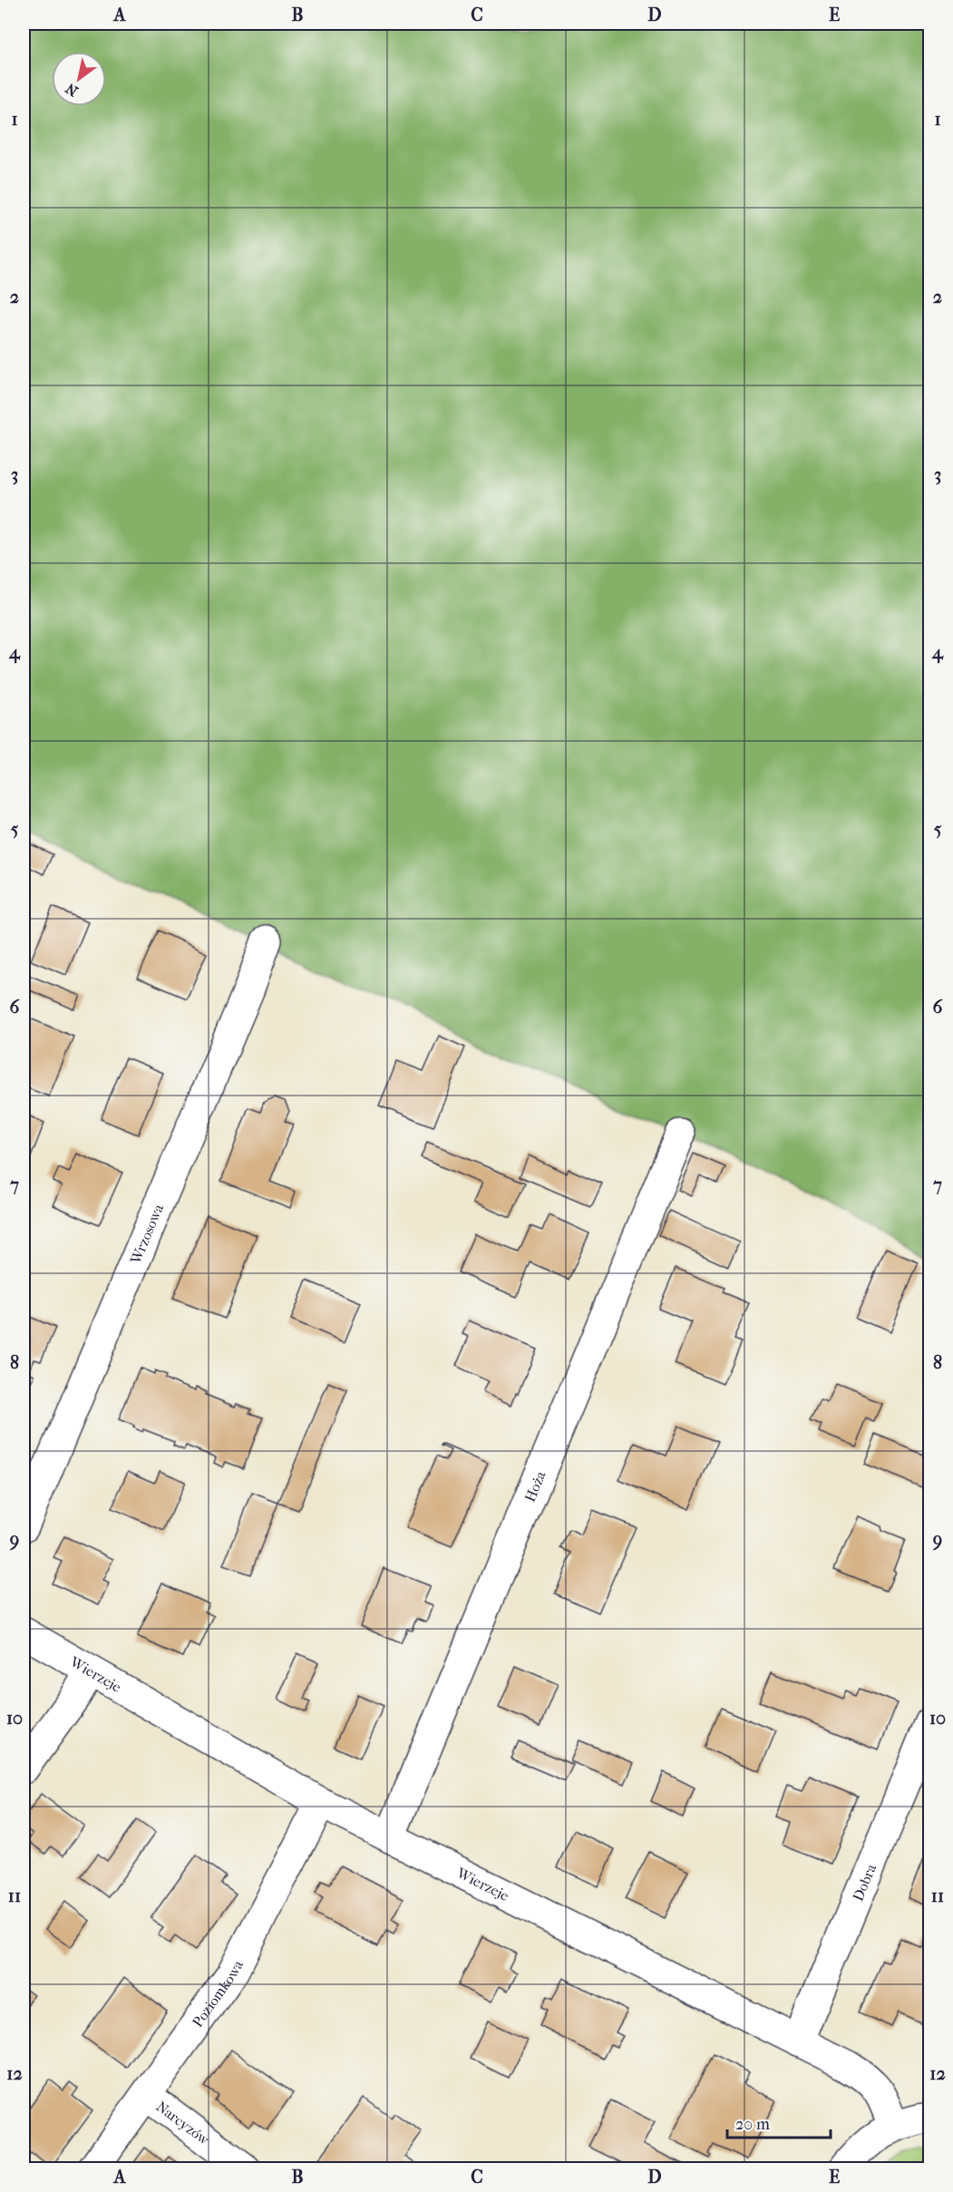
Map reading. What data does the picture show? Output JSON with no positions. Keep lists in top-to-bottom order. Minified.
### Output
{"streets":{"street":["Wrzosowa","Hoża","Wierzeje","Dobra","Poziomkowa","Narcyzów"]},"crossings":[["Hoża","Wierzeje"],["Wierzeje","Dobra"],["Wierzeje","Poziomkowa"],["Poziomkowa","Narcyzów"]],"scale_bar":"20 m","north":"bottom left","grid":{"columns":["A","B","C","D","E"],"rows":["1","2","3","4","5","6","7","8","9","10","11","12"]}}
